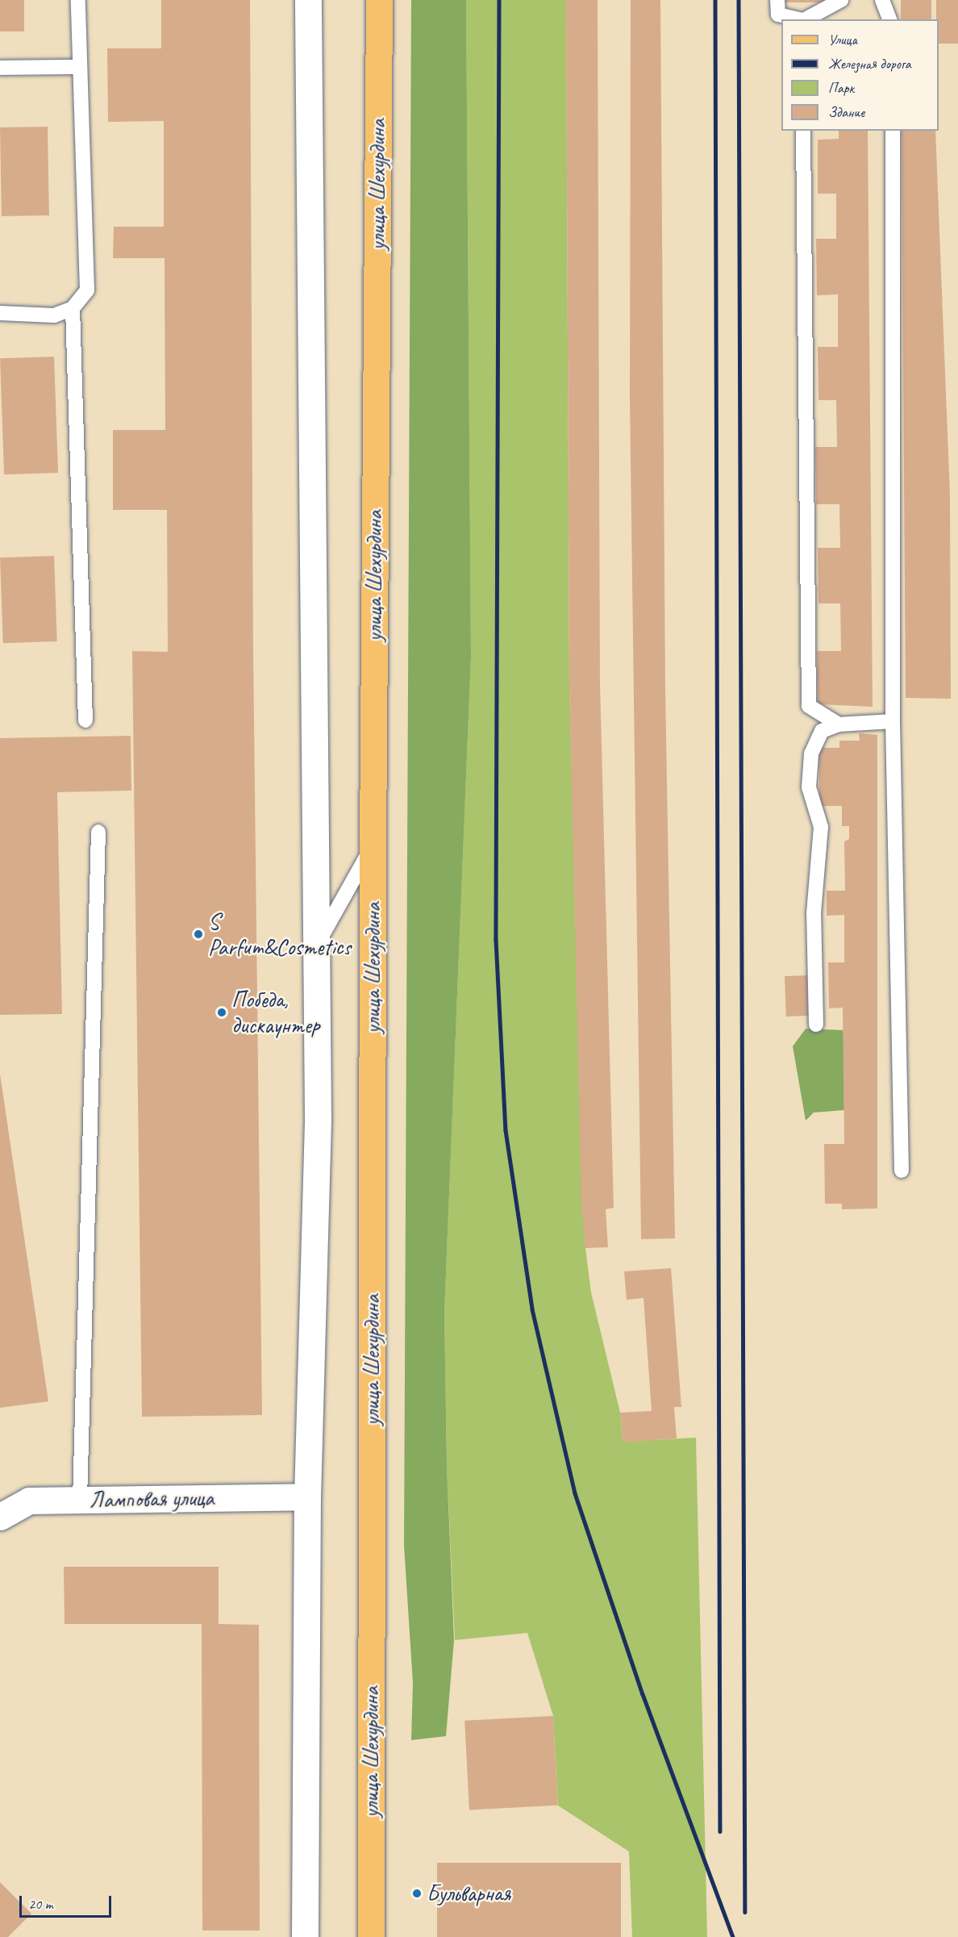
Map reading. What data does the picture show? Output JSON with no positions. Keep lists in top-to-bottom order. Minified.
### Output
{"streets":{"main road":["улица Шехурдина"],"street":["Ламповая улица"]},"places":["S Parfum&Cosmetics","Победа, дискаунтер","Бульварная"],"legend":["Улица","Железная дорога","Парк","Здание"],"scale_bar":"20 m"}
